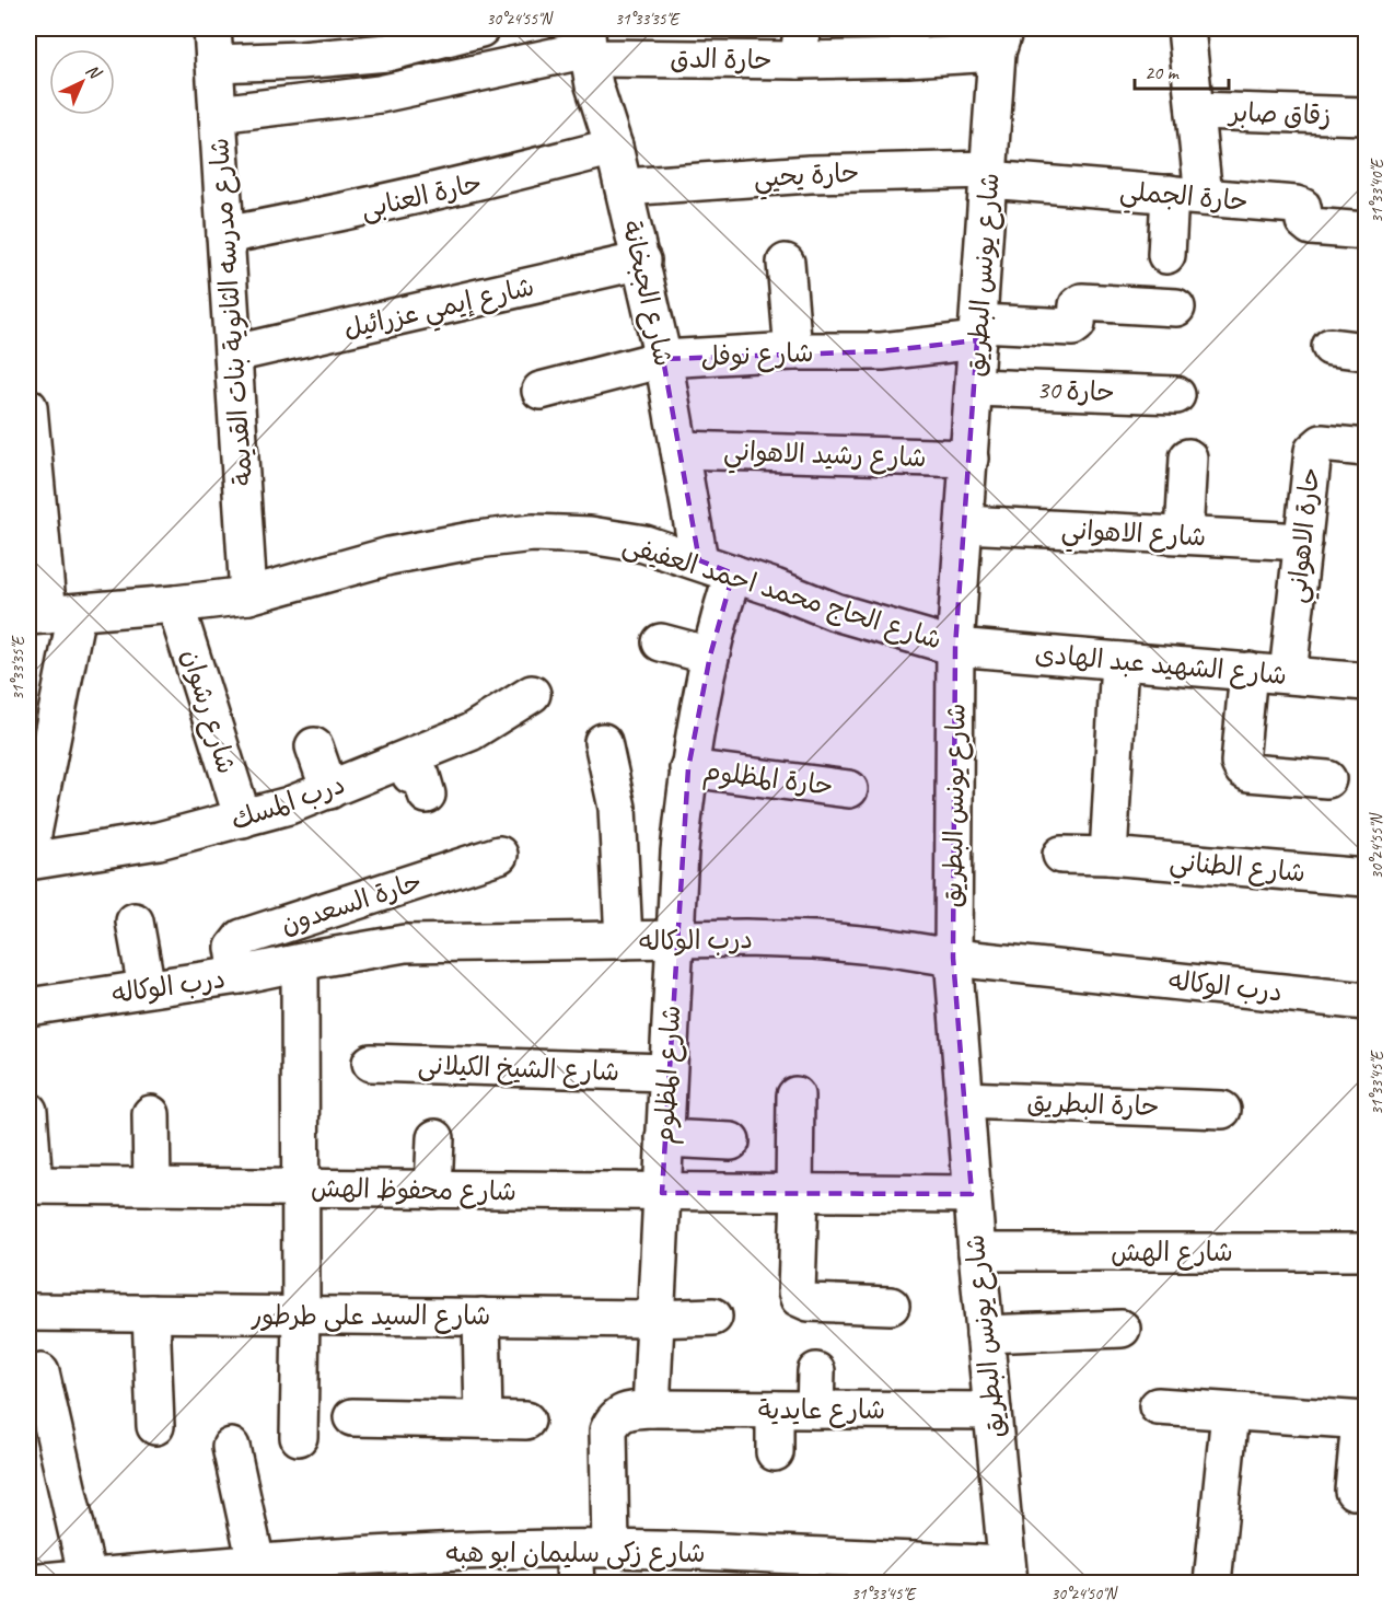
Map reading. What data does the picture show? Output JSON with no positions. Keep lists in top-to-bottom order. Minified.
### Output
{"streets":{"street":["حارة الدق","زقاق صابر","حارة يحيي","حارة العنابى","حارة الجملي","شارع يونس البطريق","شارع الجبخانة","شارع إيمي عزرائيل","شارع مدرسه الثانوية بنات القديمة","شارع نوفل","حارة 30","شارع رشيد الاهواني","شارع الاهواني","حارة الاهواني","شارع الحاج محمد احمد العفيفى","شارع الشهيد عبد الهادى","شارع رشوان","حارة المظلوم","درب المسك","شارع الطناني","حارة السعدون","درب الوكاله","شارع الشيخ الكيلانى","شارع المظلوم","حارة البطريق","شارع محفوظ الهش","شارع الهش","شارع السيد على طرطور","شارع عايدية","شارع زكى سليمان ابو هبه"]},"crossings":[["حارة الدق","شارع يونس البطريق"],["حارة الدق","شارع الجبخانة"],["حارة الدق","شارع مدرسه الثانوية بنات القديمة"],["حارة يحيي","حارة الجملي"],["حارة يحيي","شارع يونس البطريق"],["حارة يحيي","شارع الجبخانة"],["حارة العنابى","شارع الجبخانة"],["حارة العنابى","شارع مدرسه الثانوية بنات القديمة"],["حارة الجملي","شارع يونس البطريق"],["شارع يونس البطريق","شارع نوفل"],["شارع يونس البطريق","حارة 30"],["شارع يونس البطريق","شارع رشيد الاهواني"],["شارع يونس البطريق","شارع الاهواني"],["شارع يونس البطريق","شارع الحاج محمد احمد العفيفى"],["شارع يونس البطريق","شارع الشهيد عبد الهادى"],["شارع يونس البطريق","درب الوكاله"],["شارع يونس البطريق","حارة البطريق"],["شارع يونس البطريق","شارع محفوظ الهش"],["شارع يونس البطريق","شارع الهش"],["شارع يونس البطريق","شارع عايدية"],["شارع يونس البطريق","شارع زكى سليمان ابو هبه"],["شارع الجبخانة","شارع إيمي عزرائيل"],["شارع الجبخانة","شارع نوفل"],["شارع الجبخانة","شارع رشيد الاهواني"],["شارع الجبخانة","شارع الحاج محمد احمد العفيفى"],["شارع إيمي عزرائيل","شارع مدرسه الثانوية بنات القديمة"],["شارع مدرسه الثانوية بنات القديمة","شارع الحاج محمد احمد العفيفى"],["شارع الاهواني","حارة الاهواني"],["حارة الاهواني","شارع الشهيد عبد الهادى"],["شارع الحاج محمد احمد العفيفى","شارع الشهيد عبد الهادى"],["شارع الحاج محمد احمد العفيفى","شارع رشوان"],["شارع الحاج محمد احمد العفيفى","شارع المظلوم"],["شارع رشوان","درب المسك"],["حارة المظلوم","شارع المظلوم"],["حارة السعدون","درب الوكاله"],["درب الوكاله","شارع المظلوم"],["شارع الشيخ الكيلانى","شارع المظلوم"],["شارع المظلوم","شارع محفوظ الهش"],["شارع المظلوم","شارع السيد على طرطور"],["شارع المظلوم","شارع عايدية"]],"scale_bar":"20 m","north":"top right","coordinates":["30°24'55\"N","31°33'35\"E","31°33'40\"E","31°33'45\"E","30°24'50\"N"]}
